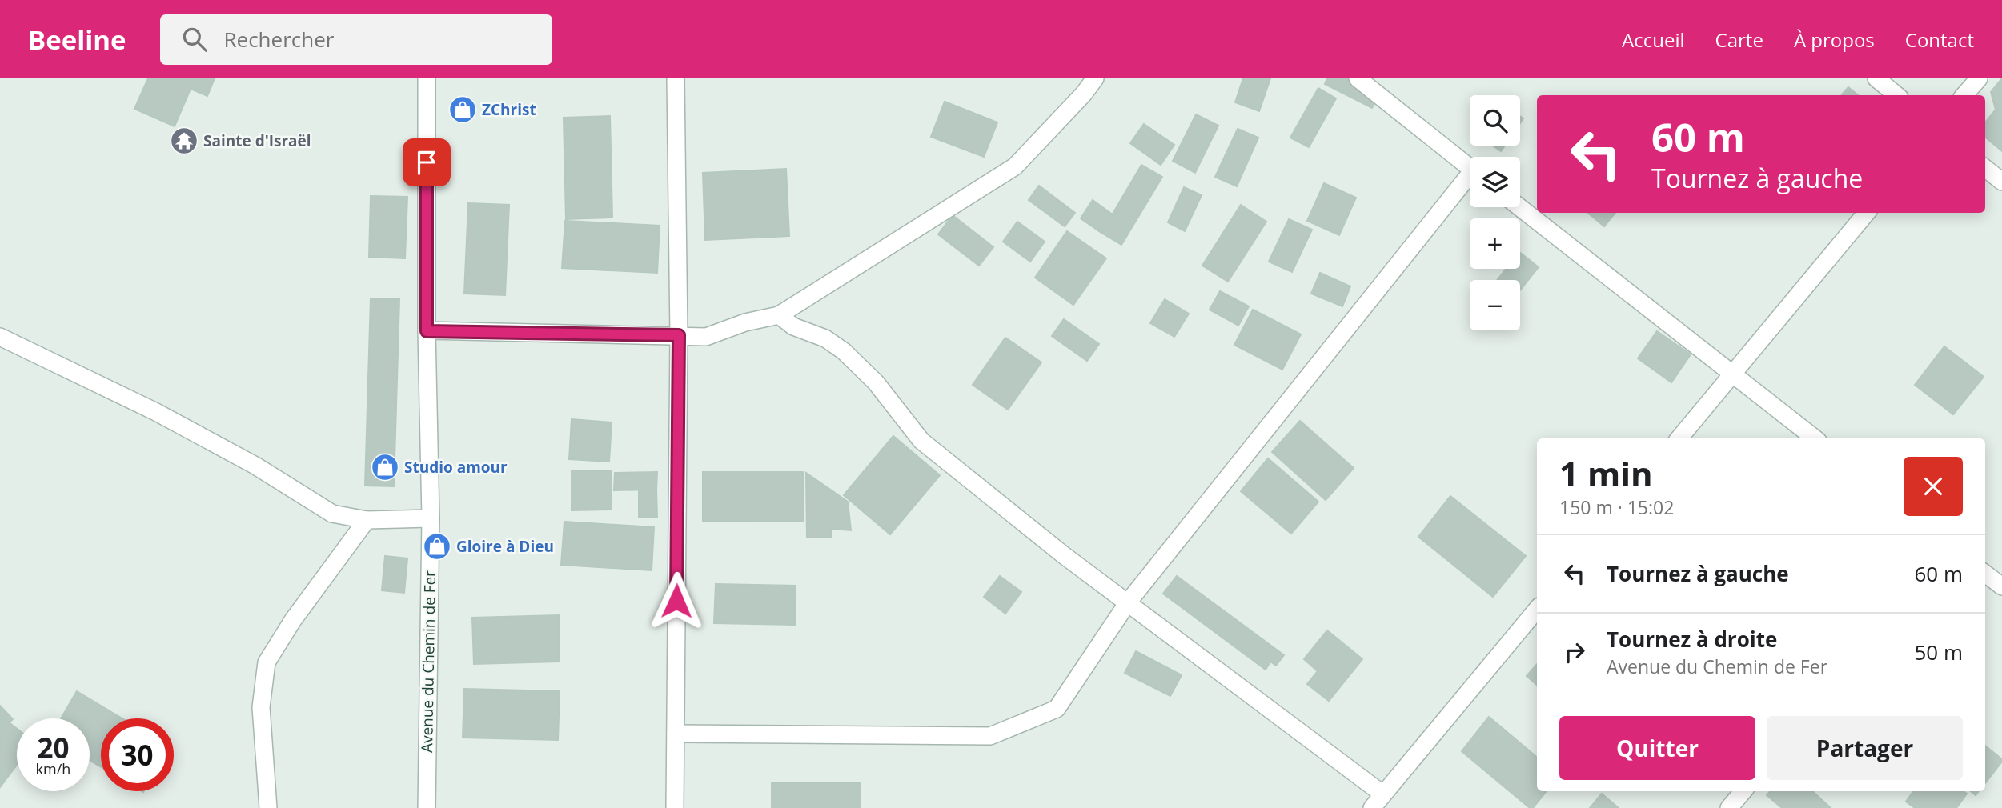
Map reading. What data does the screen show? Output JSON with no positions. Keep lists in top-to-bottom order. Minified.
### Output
{"streets":{"street":["Avenue du Chemin de Fer"]},"places":{"shop":["ZChrist","Studio amour","Gloire à Dieu"],"temple":["Sainte d'Israël"]},"page":{"header":"Beeline","search":"Rechercher","nav":["Accueil","Carte","À propos","Contact"],"map_buttons":["+","−"],"turn":["60 m","Tournez à gauche"],"heading":["1 min","150 m · 15:02"],"list":[{"name":"Tournez à gauche","value":"60 m"},{"name":"Tournez à droite","note":"Avenue du Chemin de Fer","value":"50 m"}],"buttons":["Quitter","Partager"],"speed":"20 km/h","limit":"30"}}
